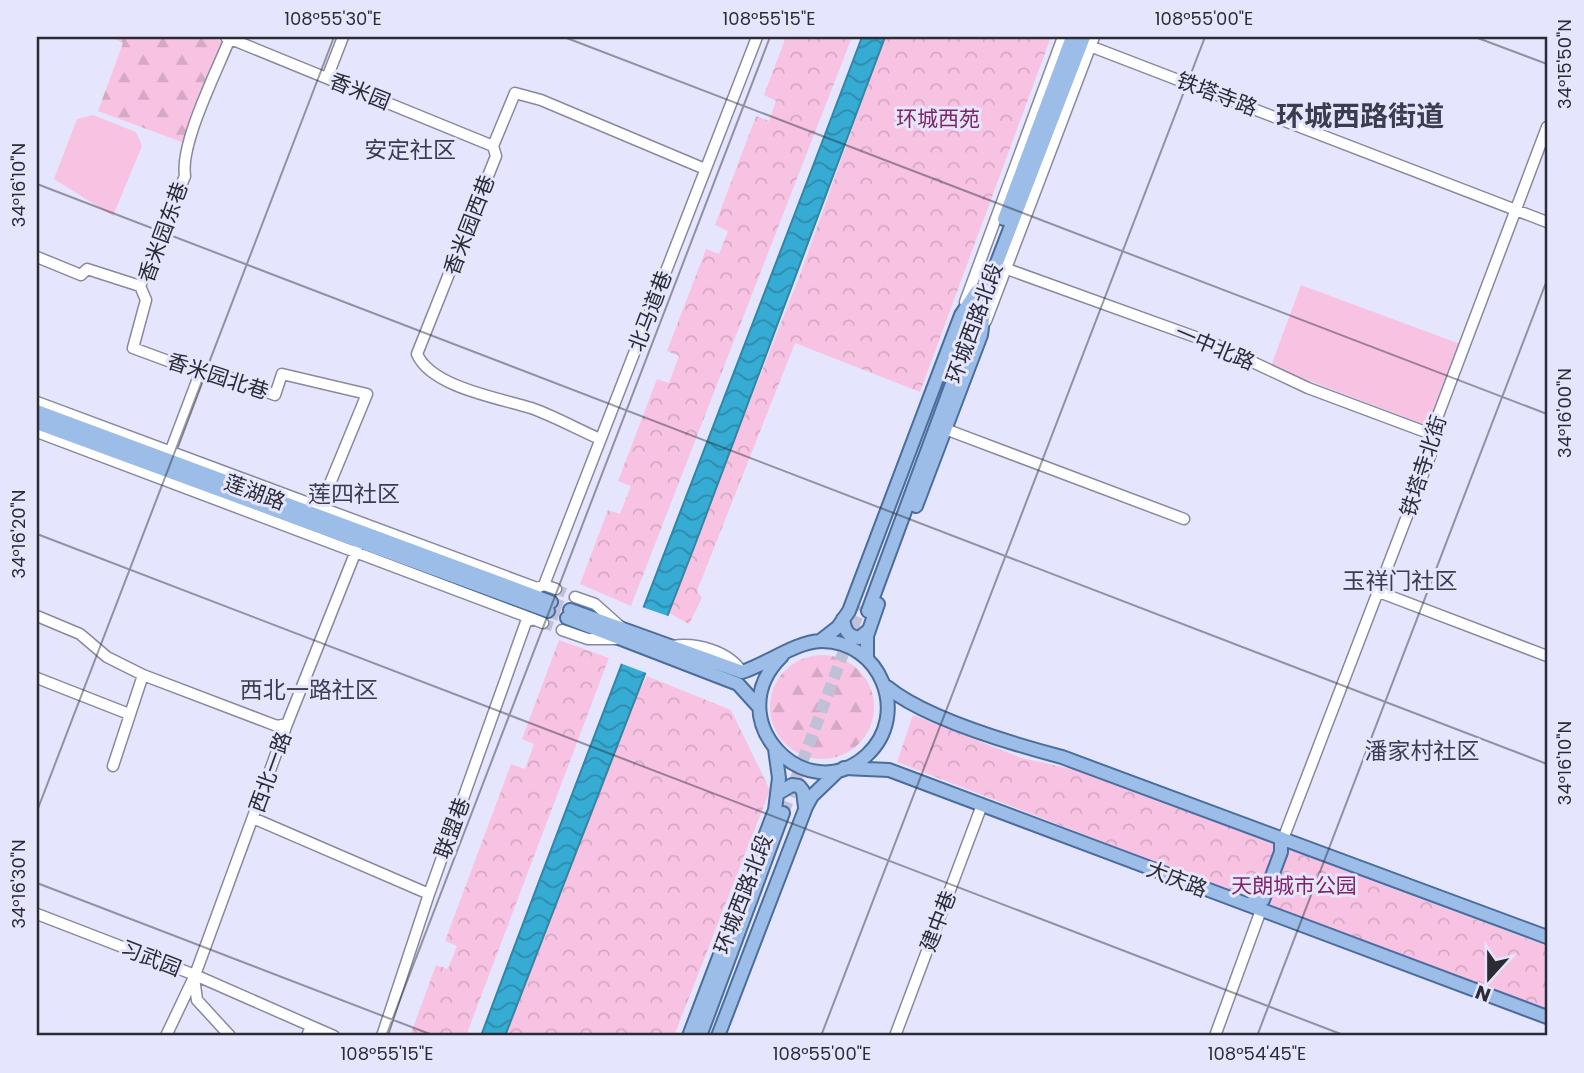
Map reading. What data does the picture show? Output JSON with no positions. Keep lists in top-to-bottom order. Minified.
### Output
{"streets":{"main road":["环城西路北段","莲湖路","大庆路"],"street":["香米园","铁塔寺路","香米园西巷","香米园东巷","北马道巷","一中北路","香米园北巷","铁塔寺北街","西北一路","联盟巷","建中巷","习武园"]},"crossings":[["香米园","香米园西巷"],["香米园","香米园东巷"],["铁塔寺路","环城西路北段"],["铁塔寺路","铁塔寺北街"],["香米园西巷","北马道巷"],["香米园东巷","香米园北巷"],["环城西路北段","一中北路"],["环城西路北段","大庆路"],["一中北路","铁塔寺北街"],["香米园北巷","莲湖路"],["莲湖路","西北一路"],["莲湖路","联盟巷"],["西北一路","习武园"],["大庆路","建中巷"]],"districts":["环城西路街道","安定社区","莲四社区","玉祥门社区","西北一路社区","潘家村社区"],"parks":["环城西苑","天朗城市公园"],"north":"bottom","coordinates":["108°55'30\"E","108°55'15\"E","108°55'00\"E","34°15'50\"N","34°16'10\"N","34°16'00\"N","34°16'20\"N","34°16'30\"N","108°54'45\"E"]}
